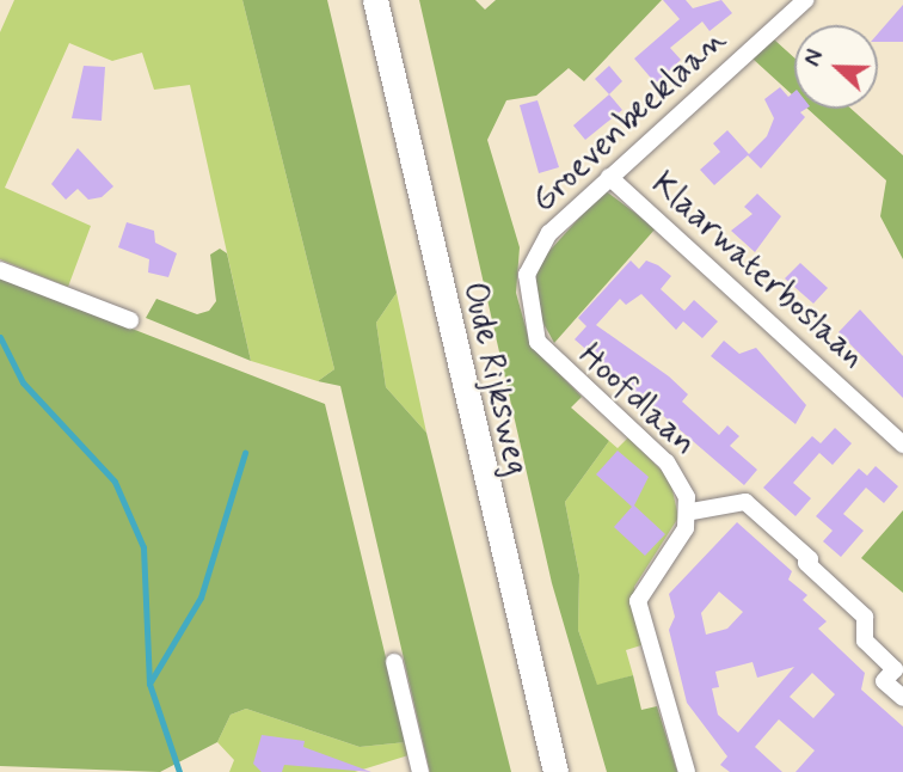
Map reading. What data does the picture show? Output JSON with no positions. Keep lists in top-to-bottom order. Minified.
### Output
{"streets":{"main road":["Oude Rijksweg"],"street":["Groevenbeeklaan","Klaarwaterboslaan","Hoofdlaan"]},"crossings":[["Groevenbeeklaan","Klaarwaterboslaan"],["Groevenbeeklaan","Hoofdlaan"]],"north":"left"}
